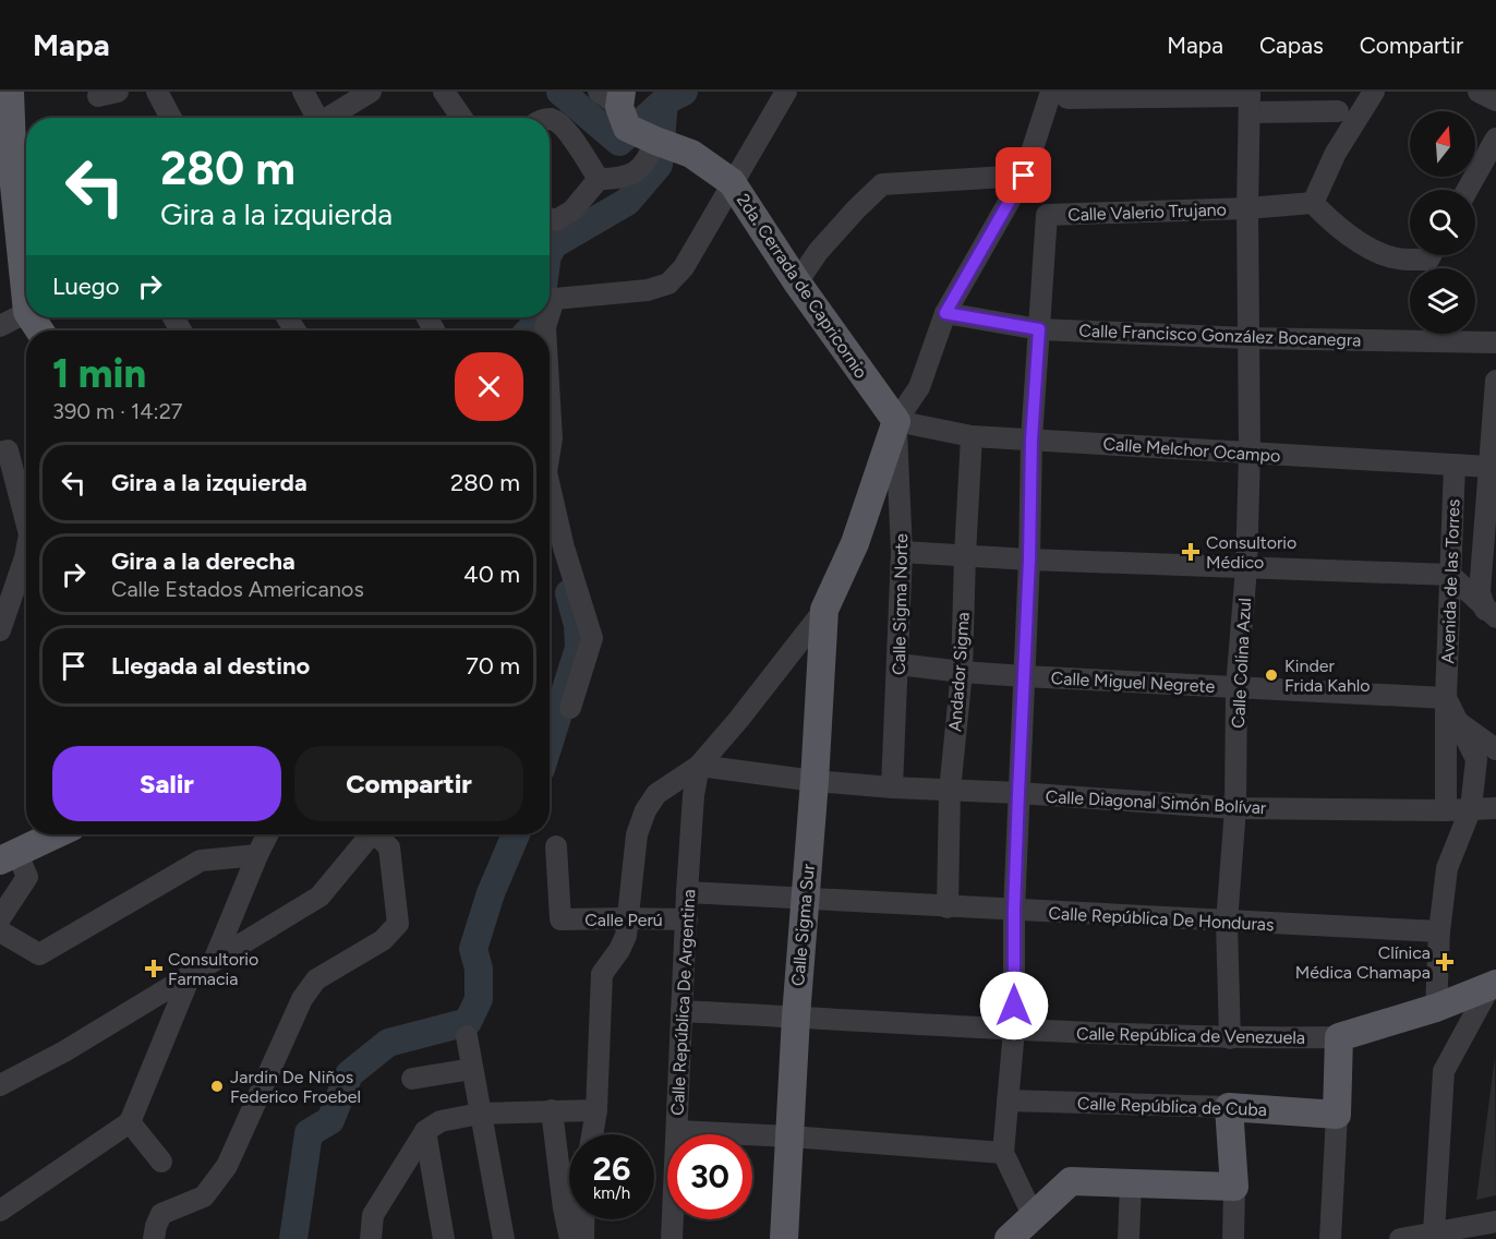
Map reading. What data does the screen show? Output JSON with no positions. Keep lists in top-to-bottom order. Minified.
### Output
{"streets":{"main road":["2da. Cerrada de Capricornio","Calle Sigma Sur","Calle República de Venezuela","Calle República de Cuba"],"street":["Calle Valerio Trujano","Calle Francisco González Bocanegra","Calle Melchor Ocampo","Avenida de las Torres","Calle Sigma Norte","Calle Colina Azul","Andador Sigma","Calle Miguel Negrete","Calle Diagonal Simón Bolívar","Calle República De Honduras","Calle Perú","Calle República De Argentina"]},"crossings":[["Calle Valerio Trujano","Calle Francisco González Bocanegra"],["Calle Valerio Trujano","Calle Colina Azul"],["2da. Cerrada de Capricornio","Calle Melchor Ocampo"],["2da. Cerrada de Capricornio","Calle Sigma Norte"],["Calle Francisco González Bocanegra","Calle Colina Azul"],["Calle Melchor Ocampo","Avenida de las Torres"],["Calle Melchor Ocampo","Calle Sigma Norte"],["Calle Melchor Ocampo","Calle Colina Azul"],["Calle Melchor Ocampo","Andador Sigma"],["Avenida de las Torres","Calle Miguel Negrete"],["Avenida de las Torres","Calle Diagonal Simón Bolívar"],["Avenida de las Torres","Calle República De Honduras"],["Avenida de las Torres","Calle República de Venezuela"],["Calle Sigma Norte","Calle Miguel Negrete"],["Calle Sigma Norte","Calle Diagonal Simón Bolívar"],["Calle Colina Azul","Calle Miguel Negrete"],["Calle Colina Azul","Calle Diagonal Simón Bolívar"],["Calle Colina Azul","Calle República De Honduras"],["Calle Colina Azul","Calle República de Venezuela"],["Andador Sigma","Calle Miguel Negrete"],["Andador Sigma","Calle Diagonal Simón Bolívar"],["Andador Sigma","Calle República De Honduras"],["Calle Diagonal Simón Bolívar","Calle Sigma Sur"],["Calle Diagonal Simón Bolívar","Calle República De Argentina"],["Calle República De Honduras","Calle Sigma Sur"],["Calle República De Honduras","Calle República De Argentina"],["Calle Perú","Calle República De Argentina"],["Calle Sigma Sur","Calle República de Venezuela"],["Calle República De Argentina","Calle República de Venezuela"]],"places":{"health":["Consultorio Médico","Clínica Médica Chamapa","Consultorio Farmacia"],"other":["Kinder Frida Kahlo","Jardin De Niños Federico Froebel"]},"north":"top","page":{"header":"Mapa","nav":["Mapa","Capas","Compartir"],"turn":["280 m","Gira a la izquierda"],"then":"Luego","heading":["1 min","390 m · 14:27"],"list":[{"name":"Gira a la izquierda","value":"280 m"},{"name":"Gira a la derecha","note":"Calle Estados Americanos","value":"40 m"},{"name":"Llegada al destino","value":"70 m"}],"buttons":["Salir","Compartir"],"speed":"26 km/h","limit":"30"}}
